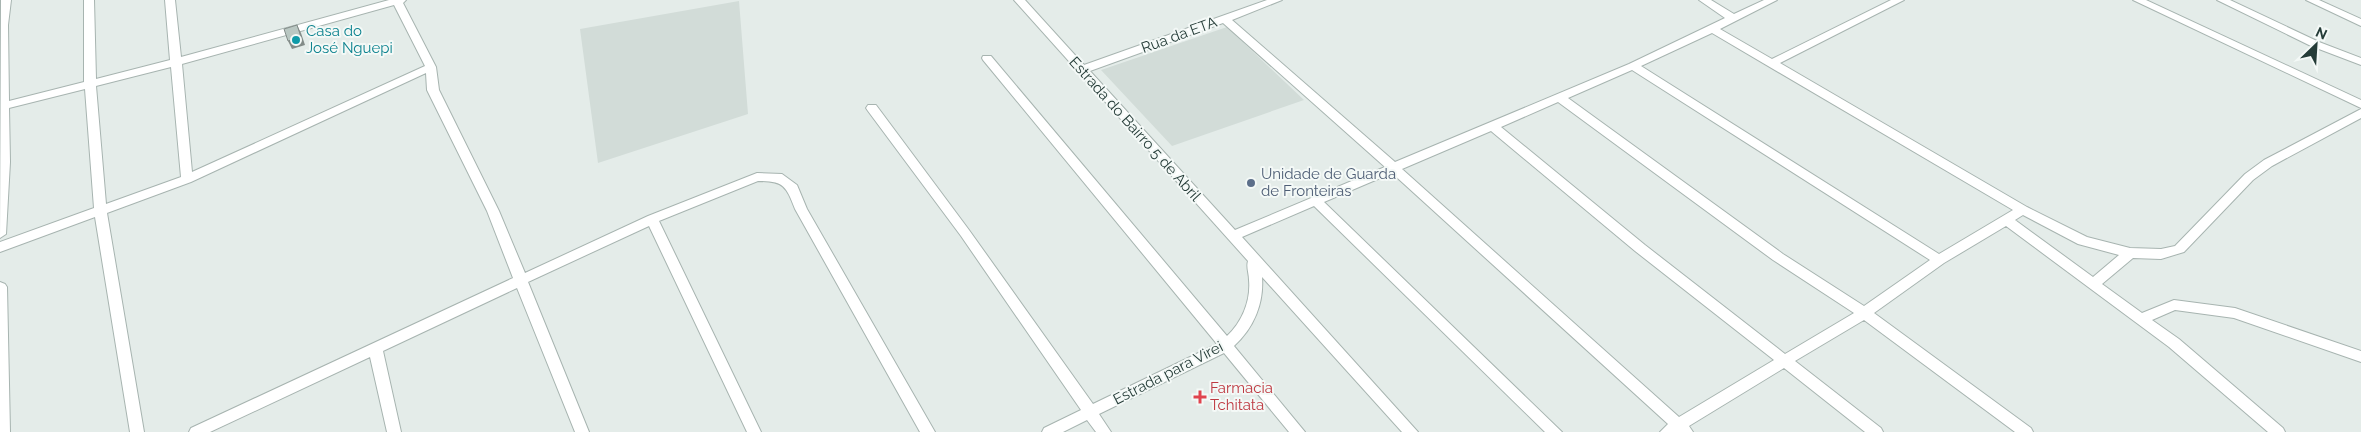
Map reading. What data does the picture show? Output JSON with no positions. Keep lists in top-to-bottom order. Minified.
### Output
{"streets":{"street":["Rua da ETA","Estrada do Bairro 5 de Abril","Estrada para Virei"]},"crossings":[["Rua da ETA","Estrada do Bairro 5 de Abril"],["Estrada do Bairro 5 de Abril","Estrada para Virei"]],"places":{"other":["Casa do José Nguepi","Unidade de Guarda de Fronteiras"],"health":["Farmacia Tchitata"]},"north":"top right"}
